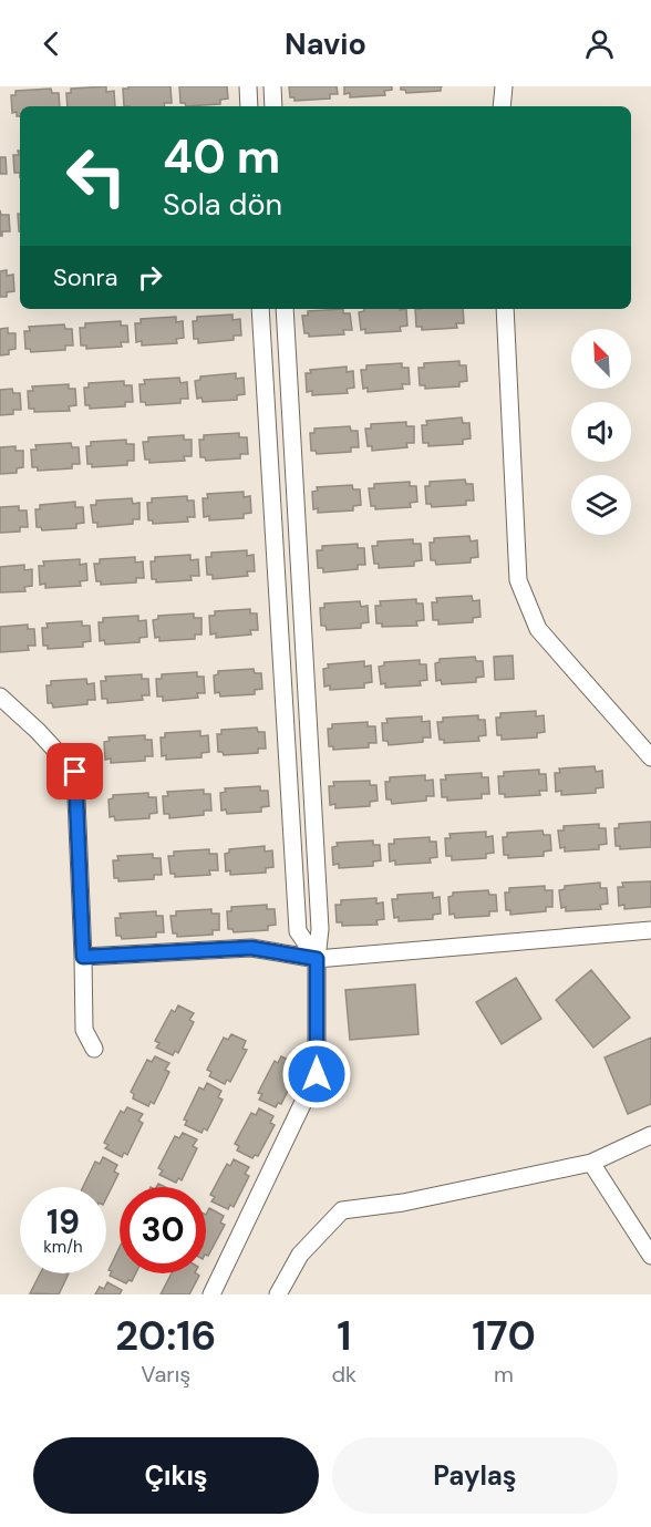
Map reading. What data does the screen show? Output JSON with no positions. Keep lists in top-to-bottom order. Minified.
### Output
{"north":"top left","page":{"header":"Navio","turn":["40 m","Sola dön"],"then":"Sonra","speed":"19 km/h","limit":"30","eta":["20:16","Varış","1","dk","170","m"],"buttons":["Çıkış","Paylaş"]}}
